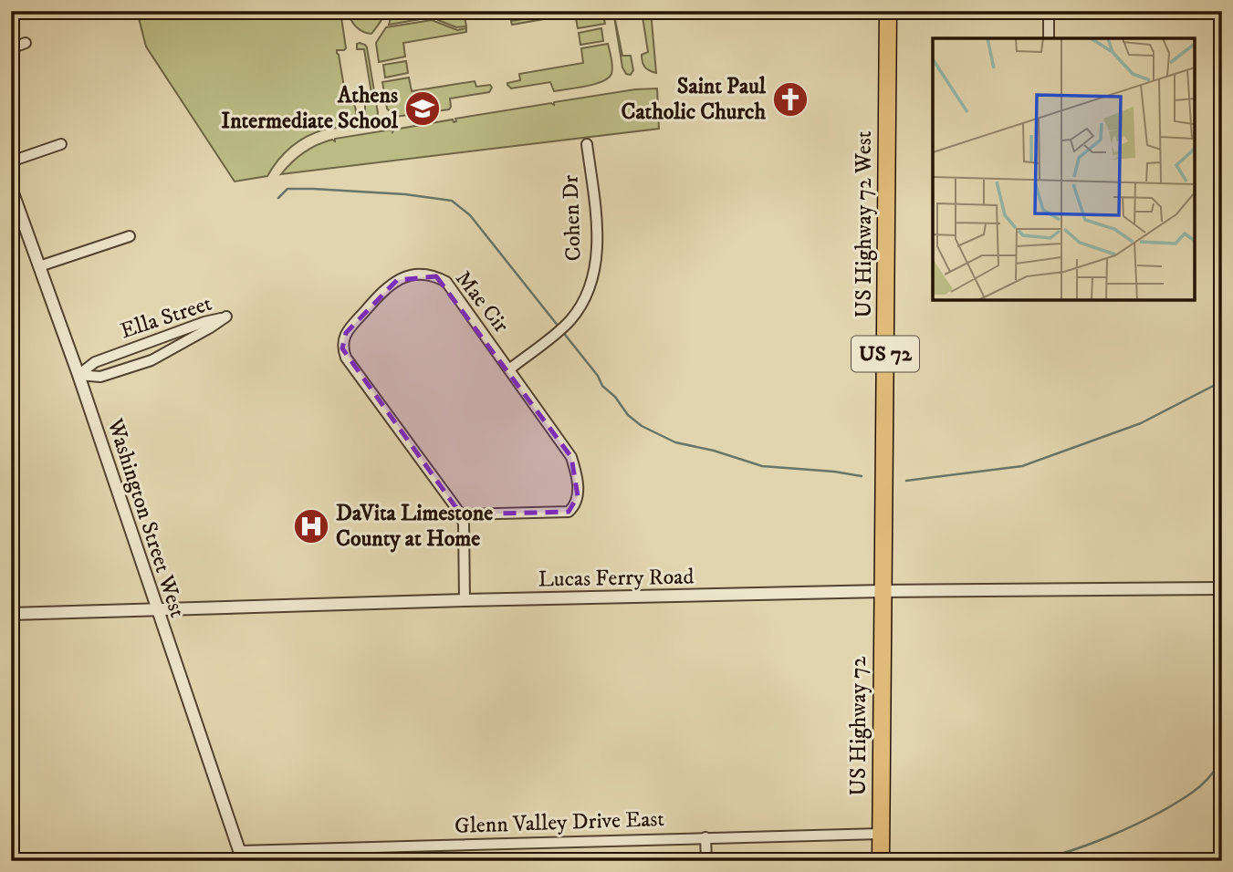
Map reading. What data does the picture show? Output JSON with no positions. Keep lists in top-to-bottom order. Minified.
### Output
{"streets":{"highway":["US Highway 72 West","US 72","US Highway 72"],"street":["Cohen Dr","Mae Cir","Ella Street","Washington Street West","Lucas Ferry Road","Glenn Valley Drive East"]},"crossings":[["Cohen Dr","Mae Cir"],["US Highway 72 West","Lucas Ferry Road"],["US Highway 72 West","US Highway 72"],["Ella Street","Washington Street West"],["Washington Street West","Lucas Ferry Road"],["Washington Street West","Glenn Valley Drive East"],["Lucas Ferry Road","US Highway 72"],["US Highway 72","Glenn Valley Drive East"]],"places":{"church":["Saint Paul Catholic Church"],"school or university":["Athens Intermediate School"],"hospital":["DaVita Limestone County at Home"]}}
